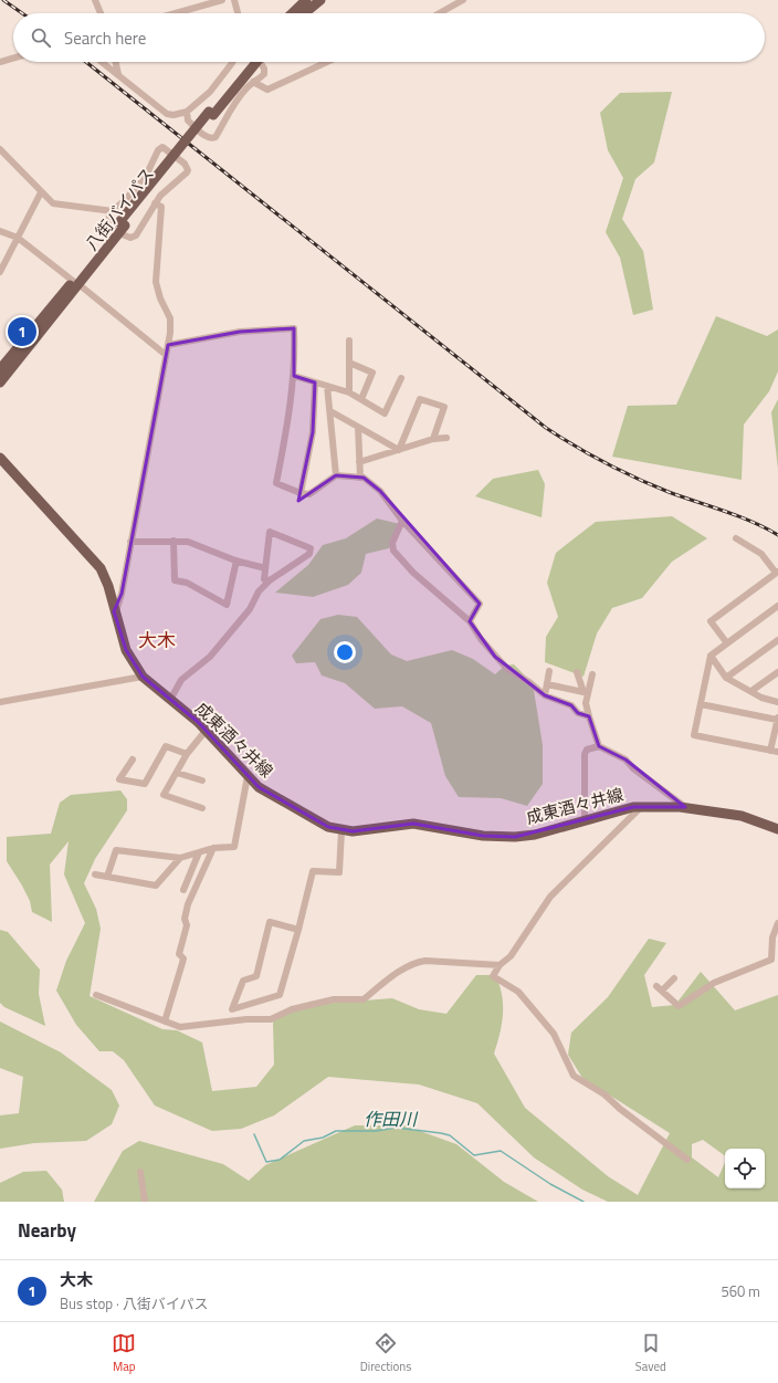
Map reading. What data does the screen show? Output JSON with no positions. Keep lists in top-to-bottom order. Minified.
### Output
{"streets":{"main road":["八街バイパス","成東酒々井線"]},"districts":["大木"],"water":["作田川"],"page":{"search":"Search here","pins":"1","heading":"Nearby","list":[{"mark":"1","name":"大木","note":"Bus stop · 八街バイパス","value":"560 m"}],"nav":["Map","Directions","Saved"]}}
